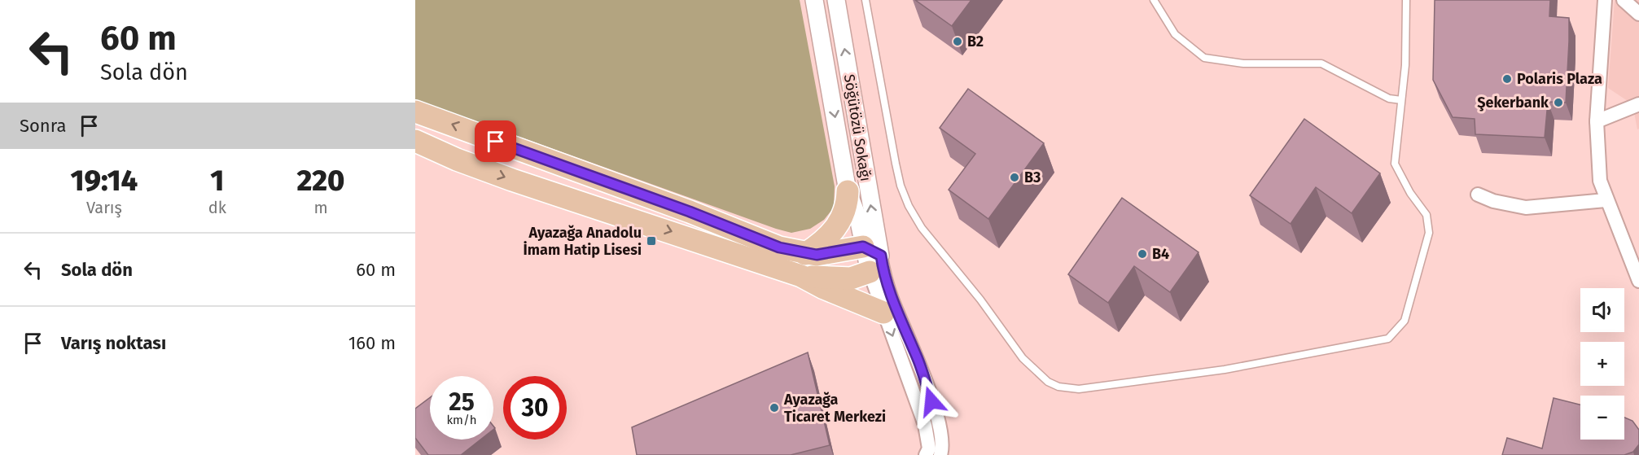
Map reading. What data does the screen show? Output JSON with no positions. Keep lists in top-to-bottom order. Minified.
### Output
{"streets":{"street":["Söğütözü Sokağı"]},"places":{"other":["B2","Polaris Plaza","Şekerbank","B3","B4","Ayazağa Ticaret Merkezi"],"transit":["Ayazağa Anadolu İmam Hatip Lisesi"]},"page":{"turn":["60 m","Sola dön"],"then":"Sonra","eta":["19:14","Varış","1","dk","220","m"],"list":[{"name":"Sola dön","value":"60 m"},{"name":"Varış noktası","value":"160 m"}],"map_buttons":["+","−"],"speed":"25 km/h","limit":"30"}}
